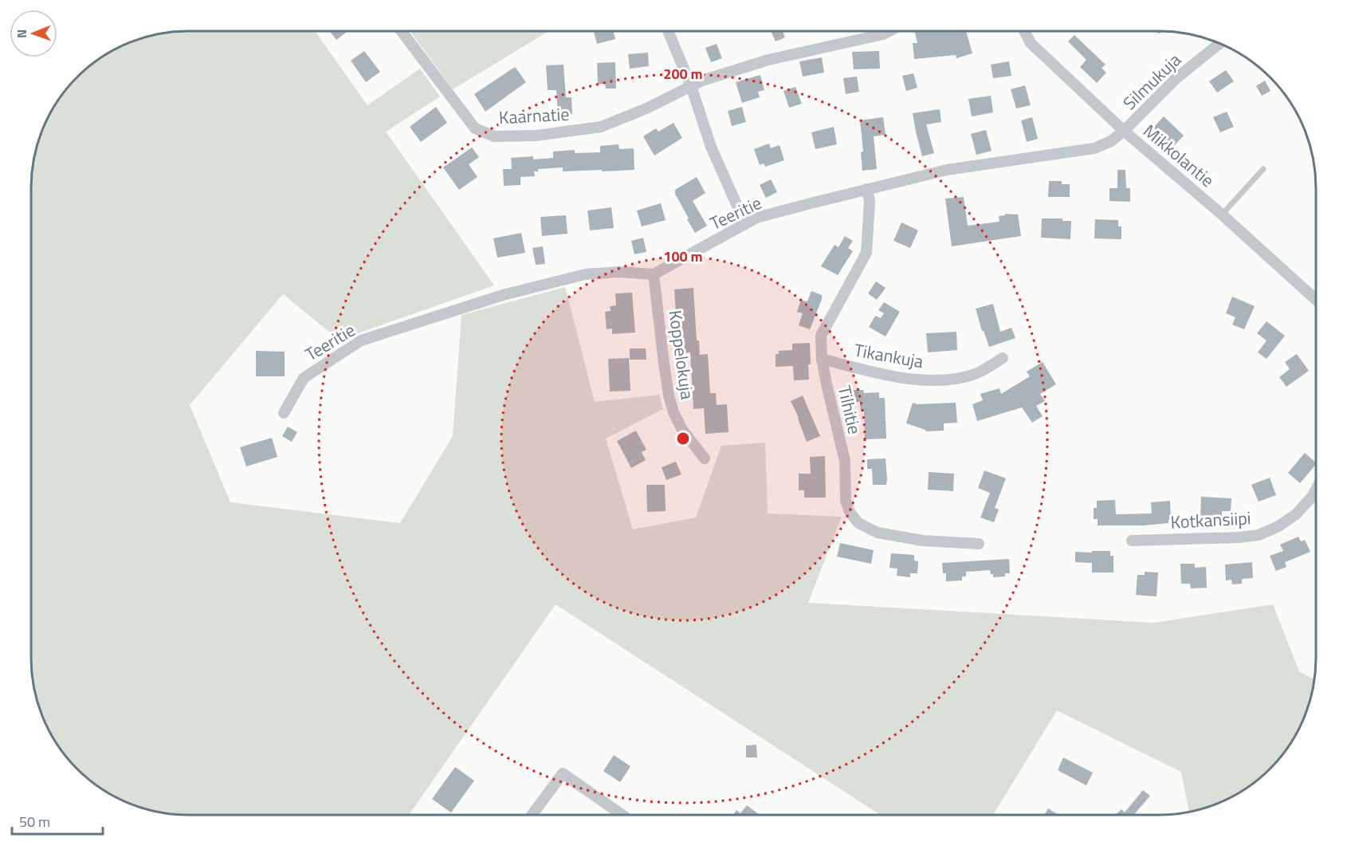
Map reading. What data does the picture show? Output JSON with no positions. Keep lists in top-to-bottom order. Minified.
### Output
{"streets":{"street":["Silmukuja","Kaarnatie","Mikkolantie","Teeritie","Koppelokuja","Tikankuja","Tilhitie","Kotkansiipi"]},"crossings":[["Silmukuja","Mikkolantie"],["Silmukuja","Teeritie"],["Mikkolantie","Teeritie"],["Teeritie","Koppelokuja"],["Teeritie","Tilhitie"],["Tikankuja","Tilhitie"]],"scale_bar":"50 m","north":"left","rings":["200 m","100 m"]}
